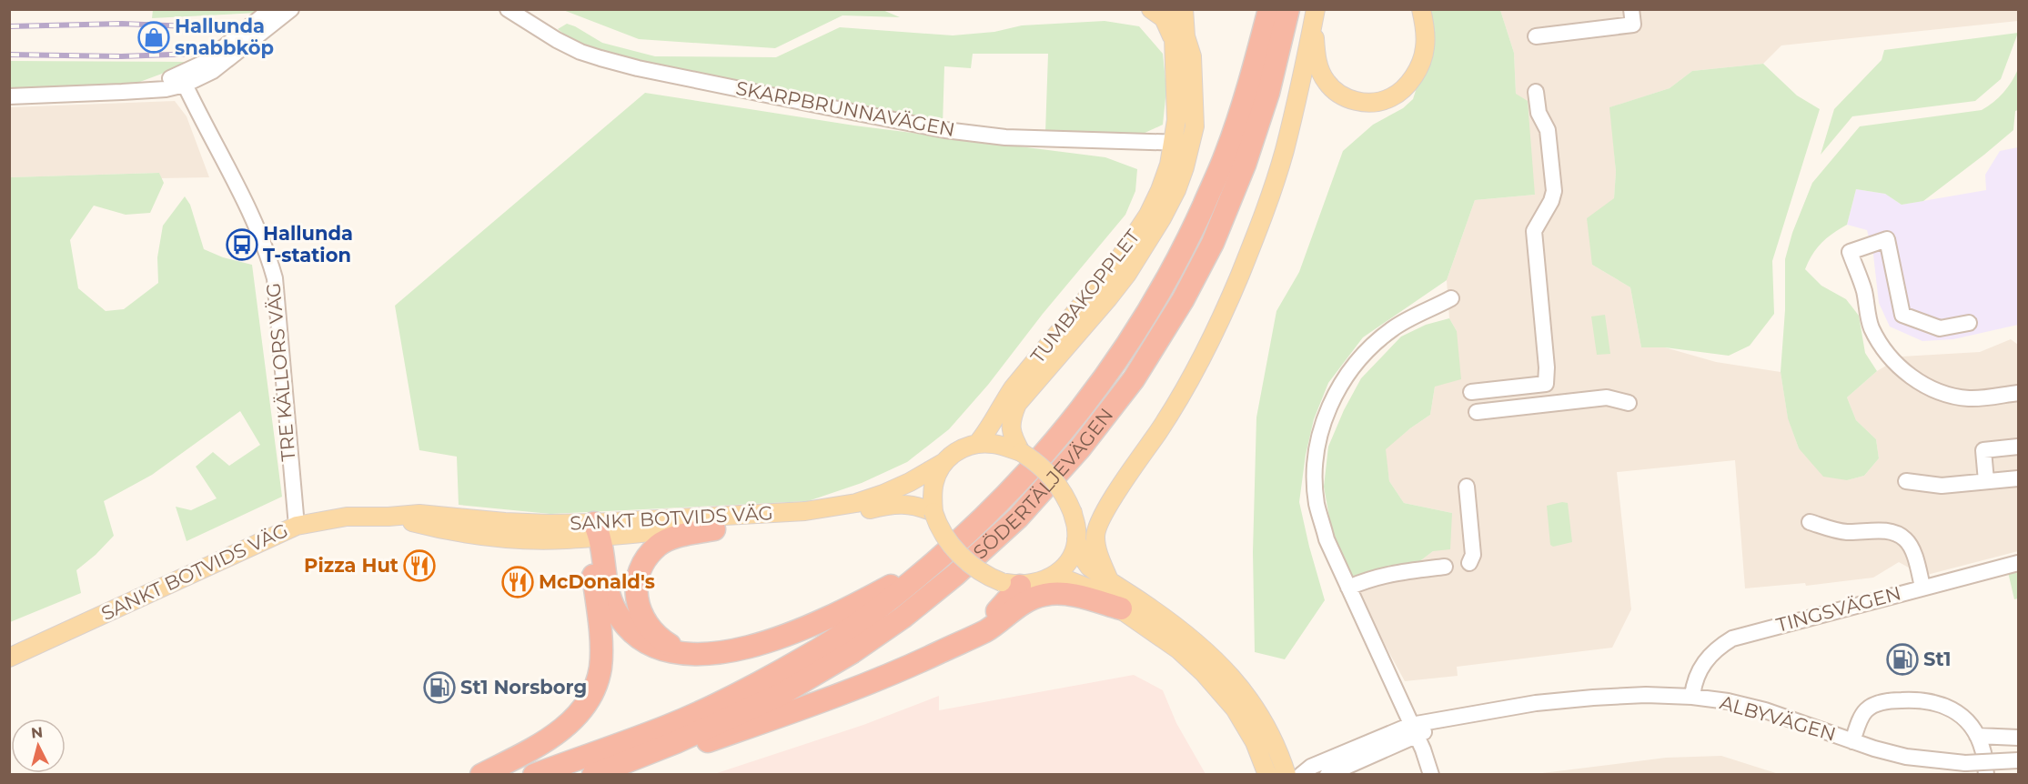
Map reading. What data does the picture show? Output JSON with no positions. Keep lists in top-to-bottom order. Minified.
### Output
{"streets":{"highway":["SÖDERTÄLJEVÄGEN"],"main road":["TUMBAKOPPLET","SANKT BOTVIDS VÄG"],"street":["SKARPBRUNNAVÄGEN","TRE KÄLLORS VÄG","TINGSVÄGEN","ALBYVÄGEN"]},"crossings":[["SKARPBRUNNAVÄGEN","TUMBAKOPPLET"],["TUMBAKOPPLET","SANKT BOTVIDS VÄG"],["TRE KÄLLORS VÄG","SANKT BOTVIDS VÄG"],["TINGSVÄGEN","ALBYVÄGEN"]],"places":{"shop":["Hallunda snabbköp"],"bus stop":["Hallunda T-station"],"restaurant":["Pizza Hut","McDonald's"],"fuel station":["St1","St1 Norsborg"]},"north":"top"}
